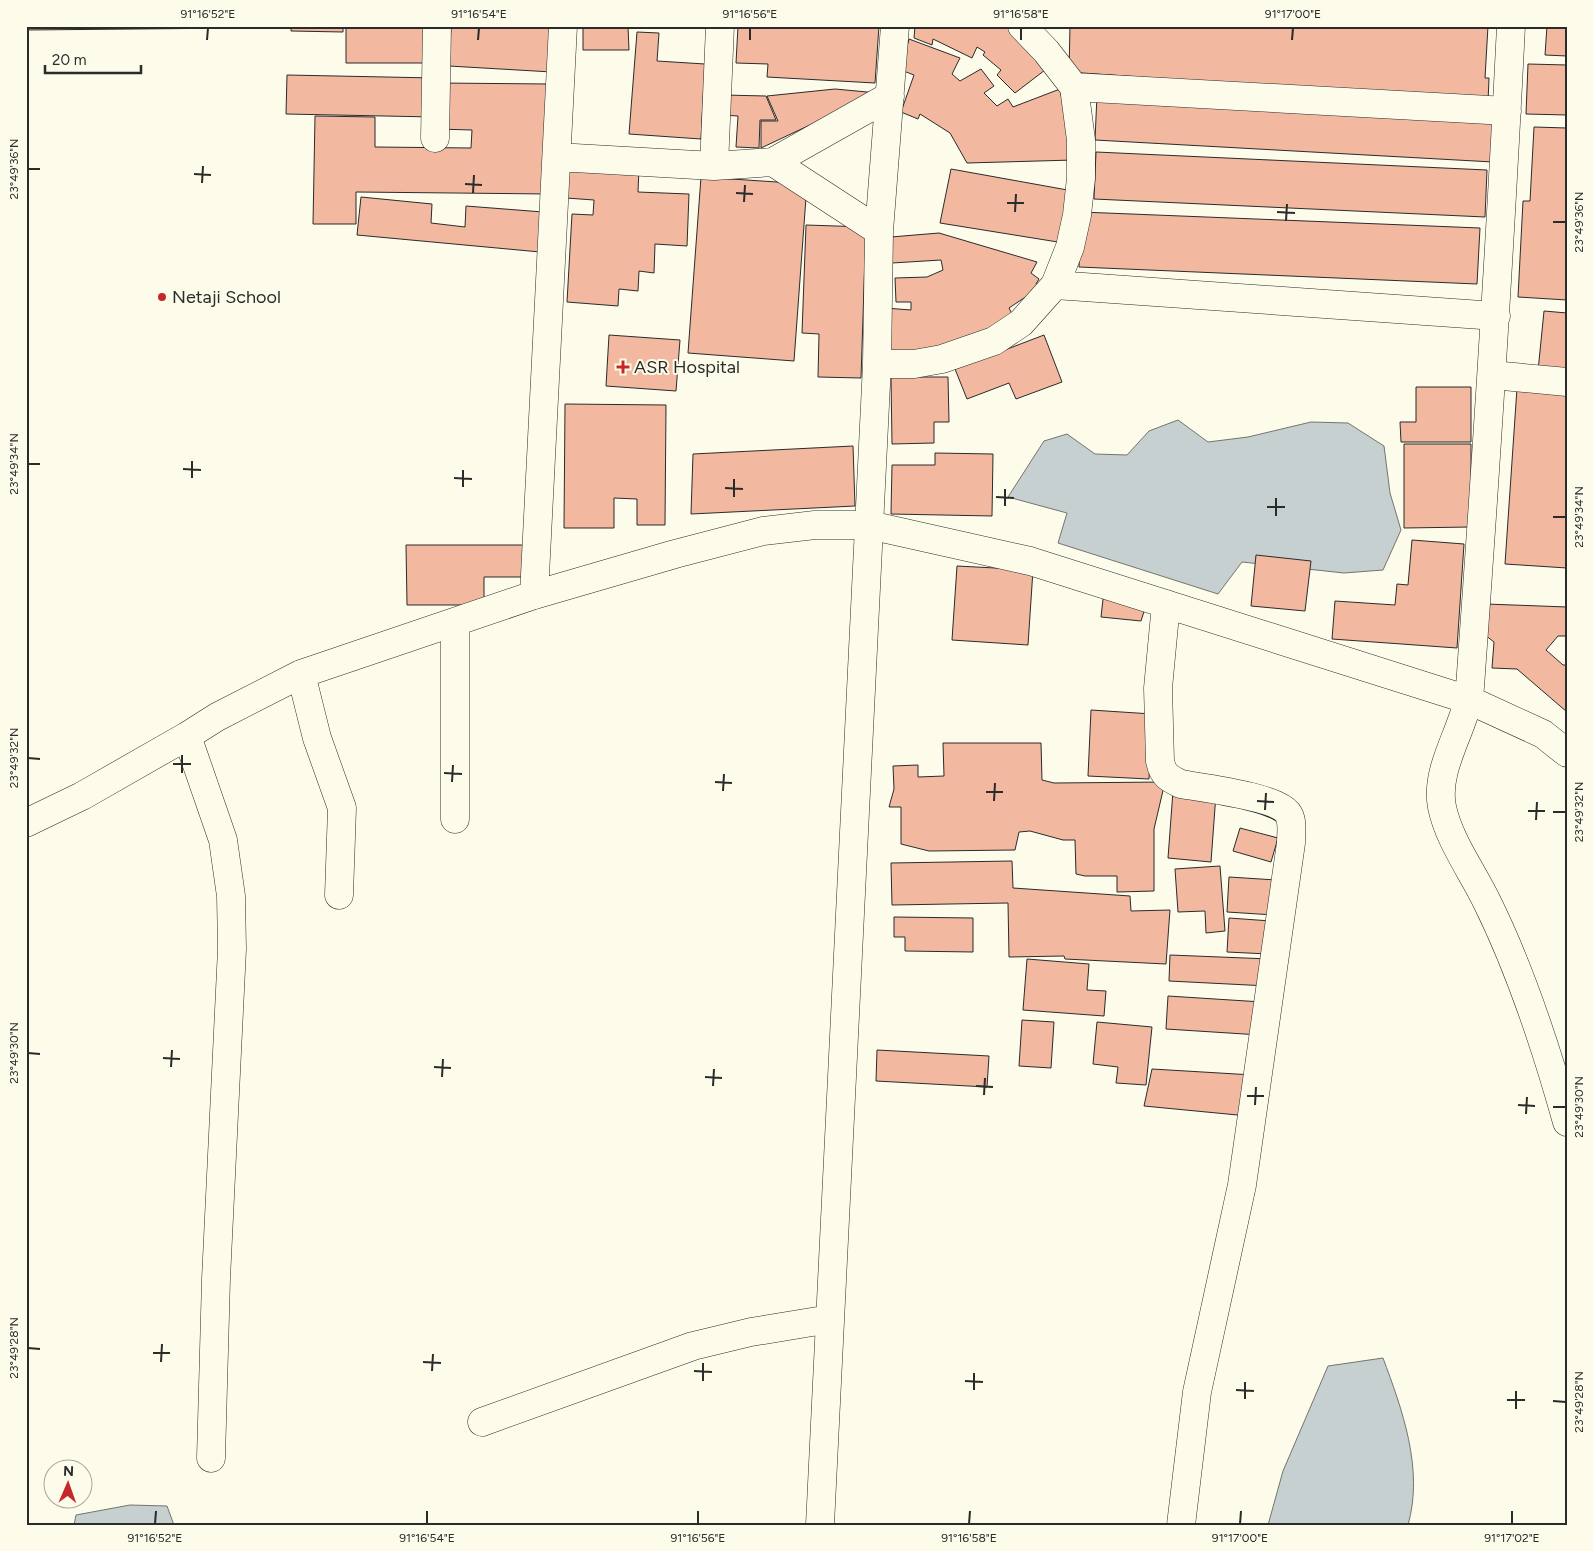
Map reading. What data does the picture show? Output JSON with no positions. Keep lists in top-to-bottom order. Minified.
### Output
{"places":{"other":["Netaji School"],"health":["ASR Hospital"]},"scale_bar":"20 m","north":"top","coordinates":["91°16'52\"E","91°16'54\"E","91°16'56\"E","91°16'58\"E","91°17'00\"E","23°49'36\"N","23°49'34\"N","23°49'32\"N","23°49'30\"N","23°49'28\"N","91°17'02\"E"]}
